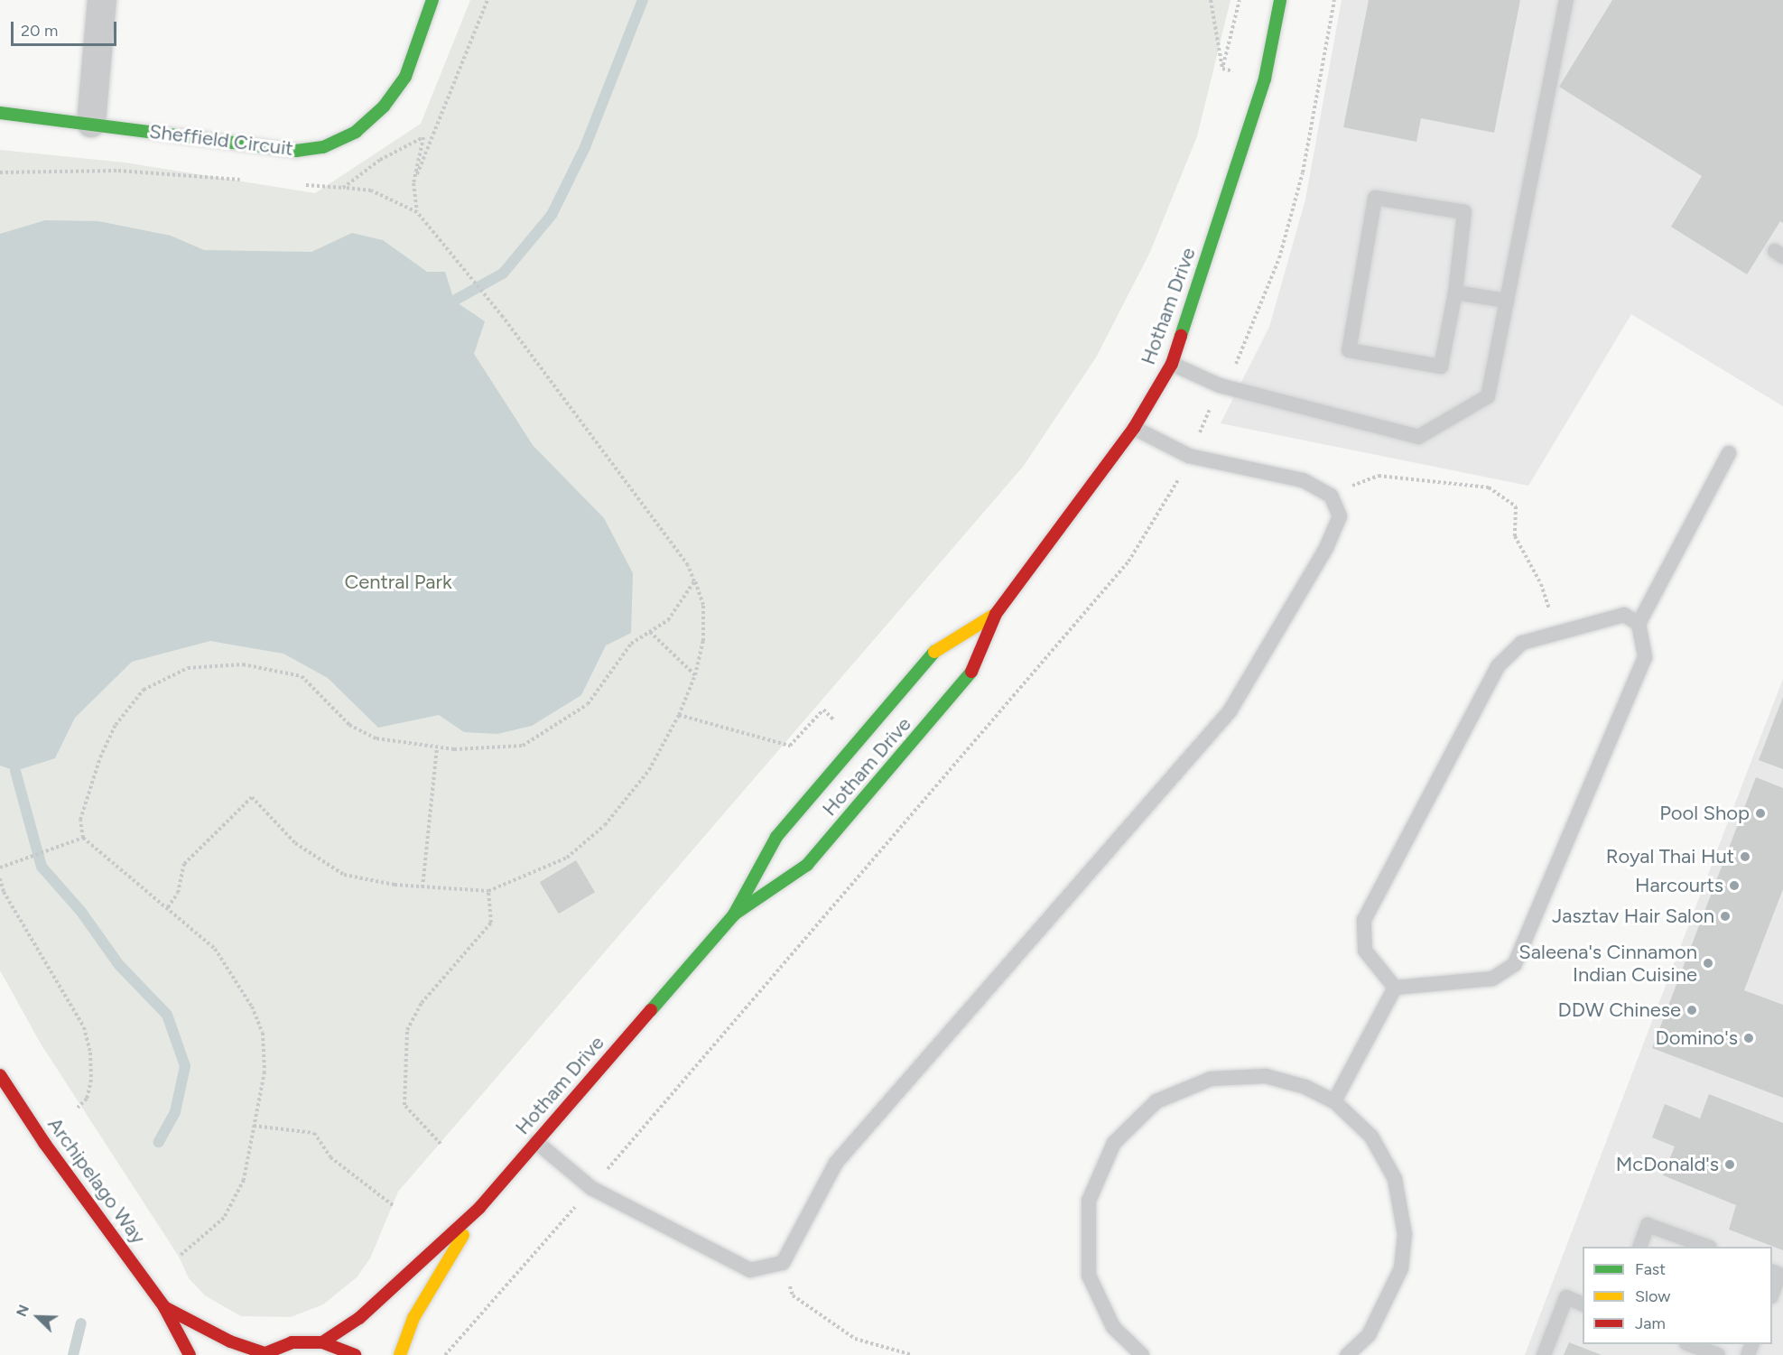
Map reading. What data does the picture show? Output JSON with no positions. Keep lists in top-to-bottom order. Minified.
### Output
{"streets":{"street":["Sheffield Circuit","Hotham Drive","Archipelago Way"]},"parks":["Central Park"],"places":["Pool Shop","Royal Thai Hut","Harcourts","Jasztav Hair Salon","Saleena's Cinnamon Indian Cuisine","DDW Chinese","Domino's","McDonald's"],"legend":["Fast","Slow","Jam"],"scale_bar":"20 m","north":"top left"}
